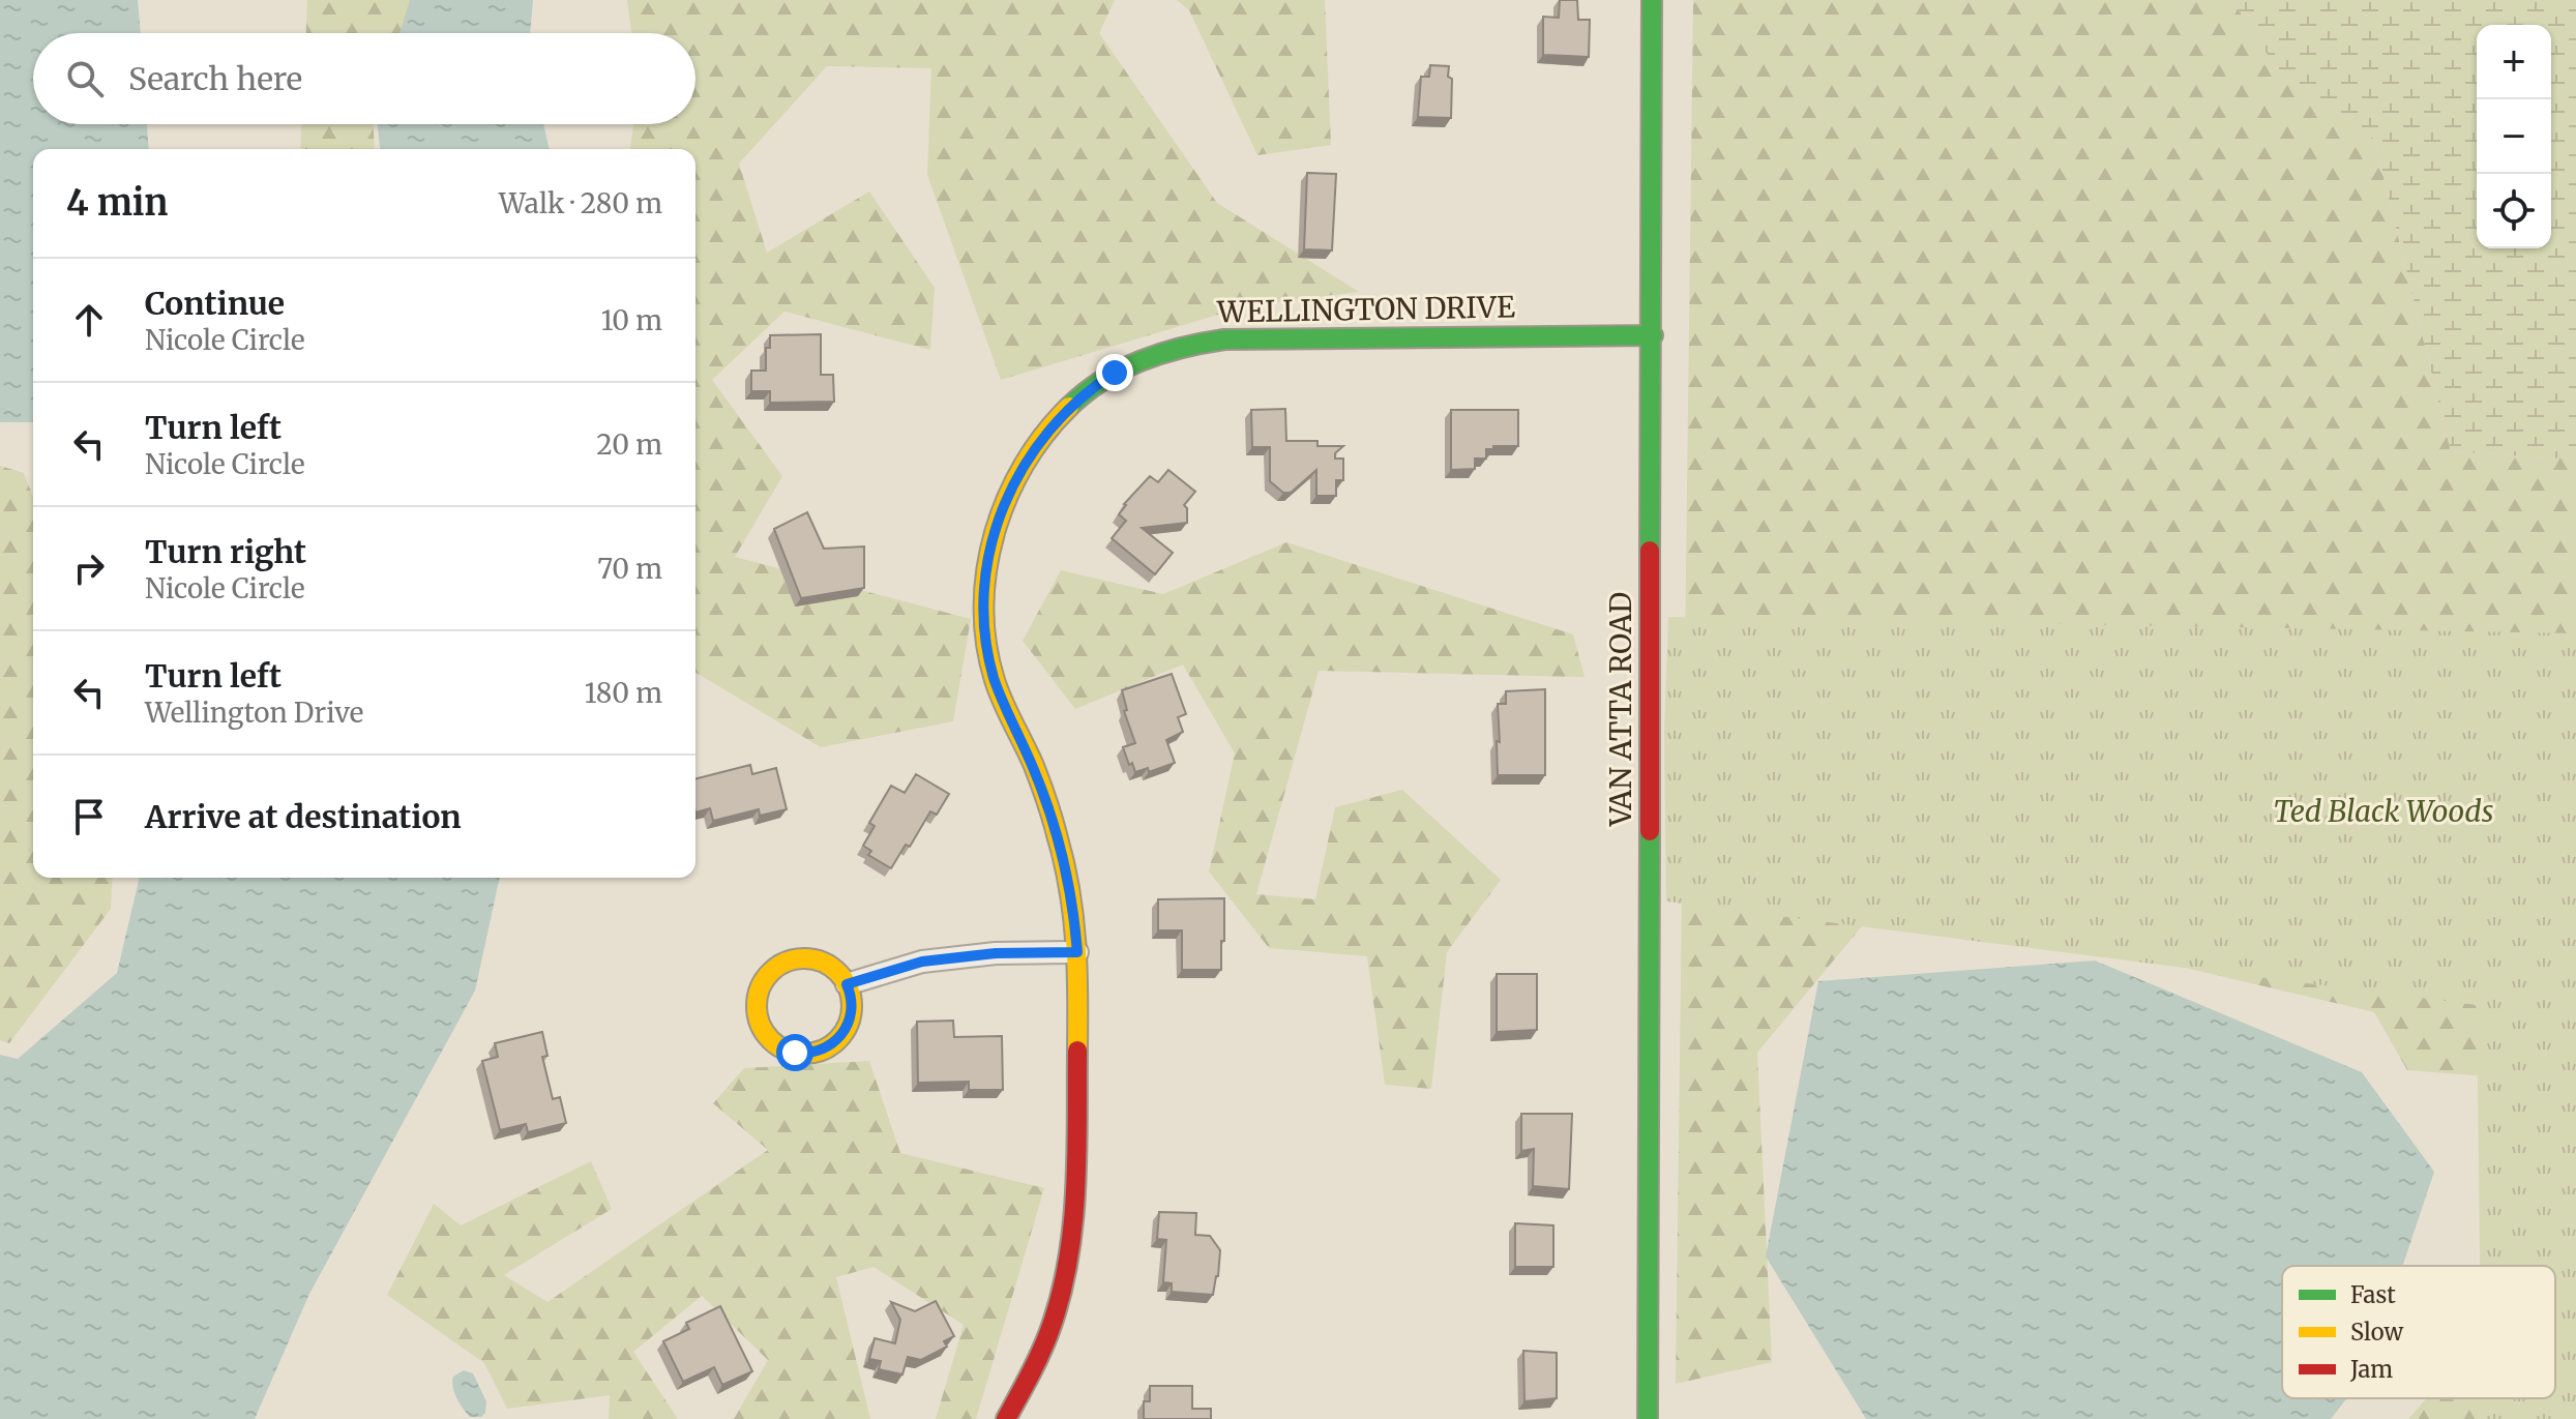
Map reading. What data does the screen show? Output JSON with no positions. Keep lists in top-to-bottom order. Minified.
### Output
{"streets":{"street":["WELLINGTON DRIVE","VAN ATTA ROAD"]},"crossings":[["WELLINGTON DRIVE","VAN ATTA ROAD"]],"parks":["Ted Black Woods"],"legend":["Fast","Slow","Jam"],"page":{"map_buttons":["+","−"],"search":"Search here","heading":["4 min","Walk · 280 m"],"list":[["Continue","Nicole Circle","10 m"],["Turn left","Nicole Circle","20 m"],["Turn right","Nicole Circle","70 m"],["Turn left","Wellington Drive","180 m"],"Arrive at destination"]}}
